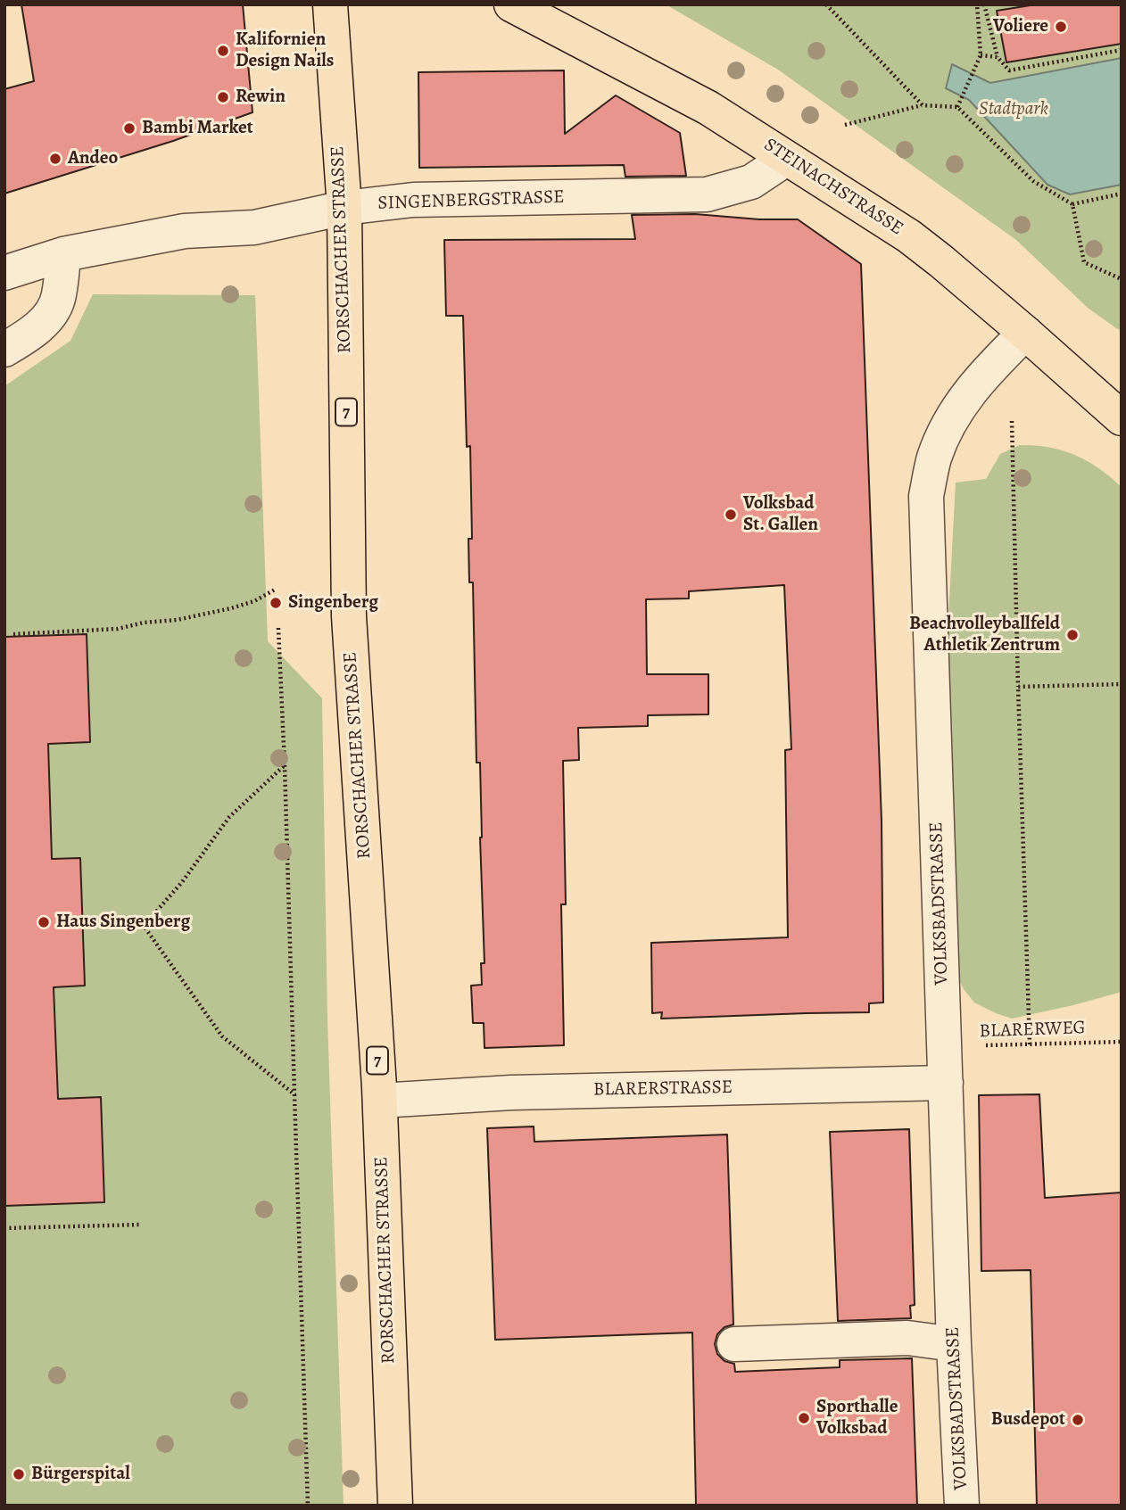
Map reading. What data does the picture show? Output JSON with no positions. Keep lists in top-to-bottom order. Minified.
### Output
{"streets":{"main road":["STEINACHSTRASSE","RORSCHACHER STRASSE","7"],"street":["SINGENBERGSTRASSE","VOLKSBADSTRASSE","BLARERSTRASSE"],"path":["BLARERWEG"]},"crossings":[["STEINACHSTRASSE","SINGENBERGSTRASSE"],["STEINACHSTRASSE","VOLKSBADSTRASSE"],["SINGENBERGSTRASSE","RORSCHACHER STRASSE"],["RORSCHACHER STRASSE","BLARERSTRASSE"],["VOLKSBADSTRASSE","BLARERWEG"],["VOLKSBADSTRASSE","BLARERSTRASSE"]],"parks":["Stadtpark"],"places":["Voliere","Kalifornien Design Nails","Rewin","Bambi Market","Andeo","Volksbad St. Gallen","Singenberg","Beachvolleyballfeld Athletik Zentrum","Haus Singenberg","Sporthalle Volksbad","Busdepot","Bürgerspital"]}
